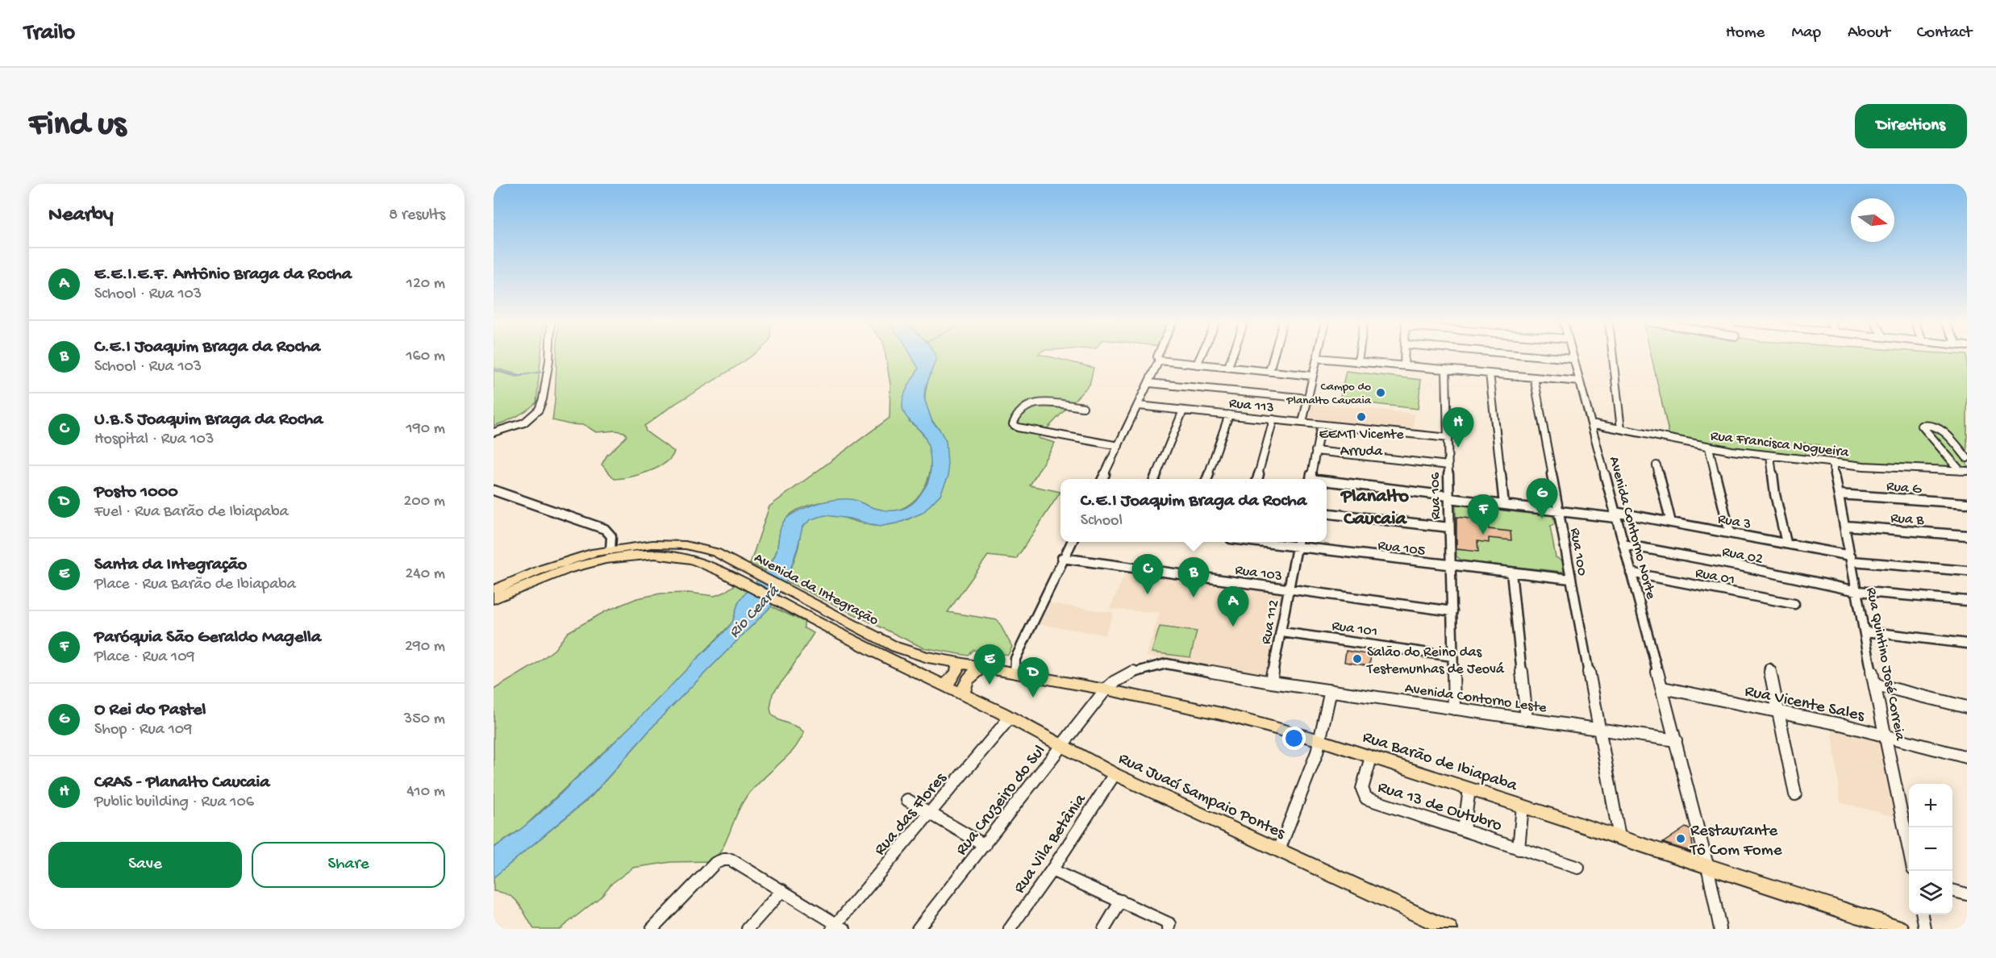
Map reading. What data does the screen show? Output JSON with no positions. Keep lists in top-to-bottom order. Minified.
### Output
{"streets":{"main road":["Avenida da Integração","Rua Barão de Ibiapaba","Rua Juací Sampaio Pontes"],"street":["Rua 113","Rua Francisca Nogueira","Rua G","Rua 106","Rua B","Rua 3","Avenida Contorno Norte","Rua 105","Rua 100","Rua 02","Rua 103","Rua 01","Rua 112","Rua 101","Rua Quintino José Correia","Avenida Contorno Leste","Rua Vicente Sales","Rua Cruzeiro do Sul","Rua 13 de Outubro","Rua das Flores","Rua Vila Betânia"]},"crossings":[["Rua 113","Rua 106"],["Rua Francisca Nogueira","Avenida Contorno Norte"],["Rua Francisca Nogueira","Rua Quintino José Correia"],["Rua G","Rua Quintino José Correia"],["Rua 106","Rua 3"],["Rua 106","Rua 105"],["Rua 106","Rua 103"],["Rua 106","Rua 101"],["Rua 106","Avenida Contorno Leste"],["Rua B","Rua Quintino José Correia"],["Rua 3","Avenida Contorno Norte"],["Rua 3","Rua 100"],["Rua 3","Rua Quintino José Correia"],["Avenida Contorno Norte","Rua 02"],["Avenida Contorno Norte","Rua 01"],["Avenida Contorno Norte","Avenida Contorno Leste"],["Avenida Contorno Norte","Rua Vicente Sales"],["Avenida Contorno Norte","Rua Barão de Ibiapaba"],["Rua 105","Rua 100"],["Rua 105","Rua 112"],["Rua 100","Avenida Contorno Leste"],["Rua 100","Rua Barão de Ibiapaba"],["Rua 02","Rua Quintino José Correia"],["Rua 103","Rua 112"],["Avenida da Integração","Rua Barão de Ibiapaba"],["Avenida da Integração","Rua Juací Sampaio Pontes"],["Rua 112","Rua 101"],["Rua 112","Avenida Contorno Leste"],["Rua Quintino José Correia","Rua Vicente Sales"],["Avenida Contorno Leste","Rua Barão de Ibiapaba"],["Avenida Contorno Leste","Rua Cruzeiro do Sul"],["Rua Barão de Ibiapaba","Rua Cruzeiro do Sul"],["Rua Barão de Ibiapaba","Rua 13 de Outubro"],["Rua Juací Sampaio Pontes","Rua Cruzeiro do Sul"],["Rua Juací Sampaio Pontes","Rua das Flores"],["Rua Juací Sampaio Pontes","Rua Vila Betânia"]],"districts":["Planalto Caucaia"],"water":["Rio Ceará"],"places":["Campo do Planalto Caucaia","EEMTI Vicente Arruda","Salão do Reino das Testemunhas de Jeová","Restaurante Tô Com Fome"],"north":"right","page":{"header":"Trailo","nav":["Home","Map","About","Contact"],"buttons":["Directions",["Save","Share"]],"title":"Find us","heading":["Nearby","8 results"],"list":[{"mark":"A","name":"E.E.I.E.F. Antônio Braga da Rocha","note":"School · Rua 103","value":"120 m"},{"mark":"B","name":"C.E.I Joaquim Braga da Rocha","note":"School · Rua 103","value":"160 m"},{"mark":"C","name":"U.B.S Joaquim Braga da Rocha","note":"Hospital · Rua 103","value":"190 m"},{"mark":"D","name":"Posto 1000","note":"Fuel · Rua Barão de Ibiapaba","value":"200 m"},{"mark":"E","name":"Santa da Integração","note":"Place · Rua Barão de Ibiapaba","value":"240 m"},{"mark":"F","name":"Paróquia São Geraldo Magella","note":"Place · Rua 109","value":"290 m"},{"mark":"G","name":"O Rei do Pastel","note":"Shop · Rua 109","value":"350 m"},{"mark":"H","name":"CRAS - Planalto Caucaia","note":"Public building · Rua 106","value":"410 m"}],"pins":["H","G","F","C","B","A","E","D"],"popup":["C.E.I Joaquim Braga da Rocha","School"],"map_buttons":["+","−"]}}
